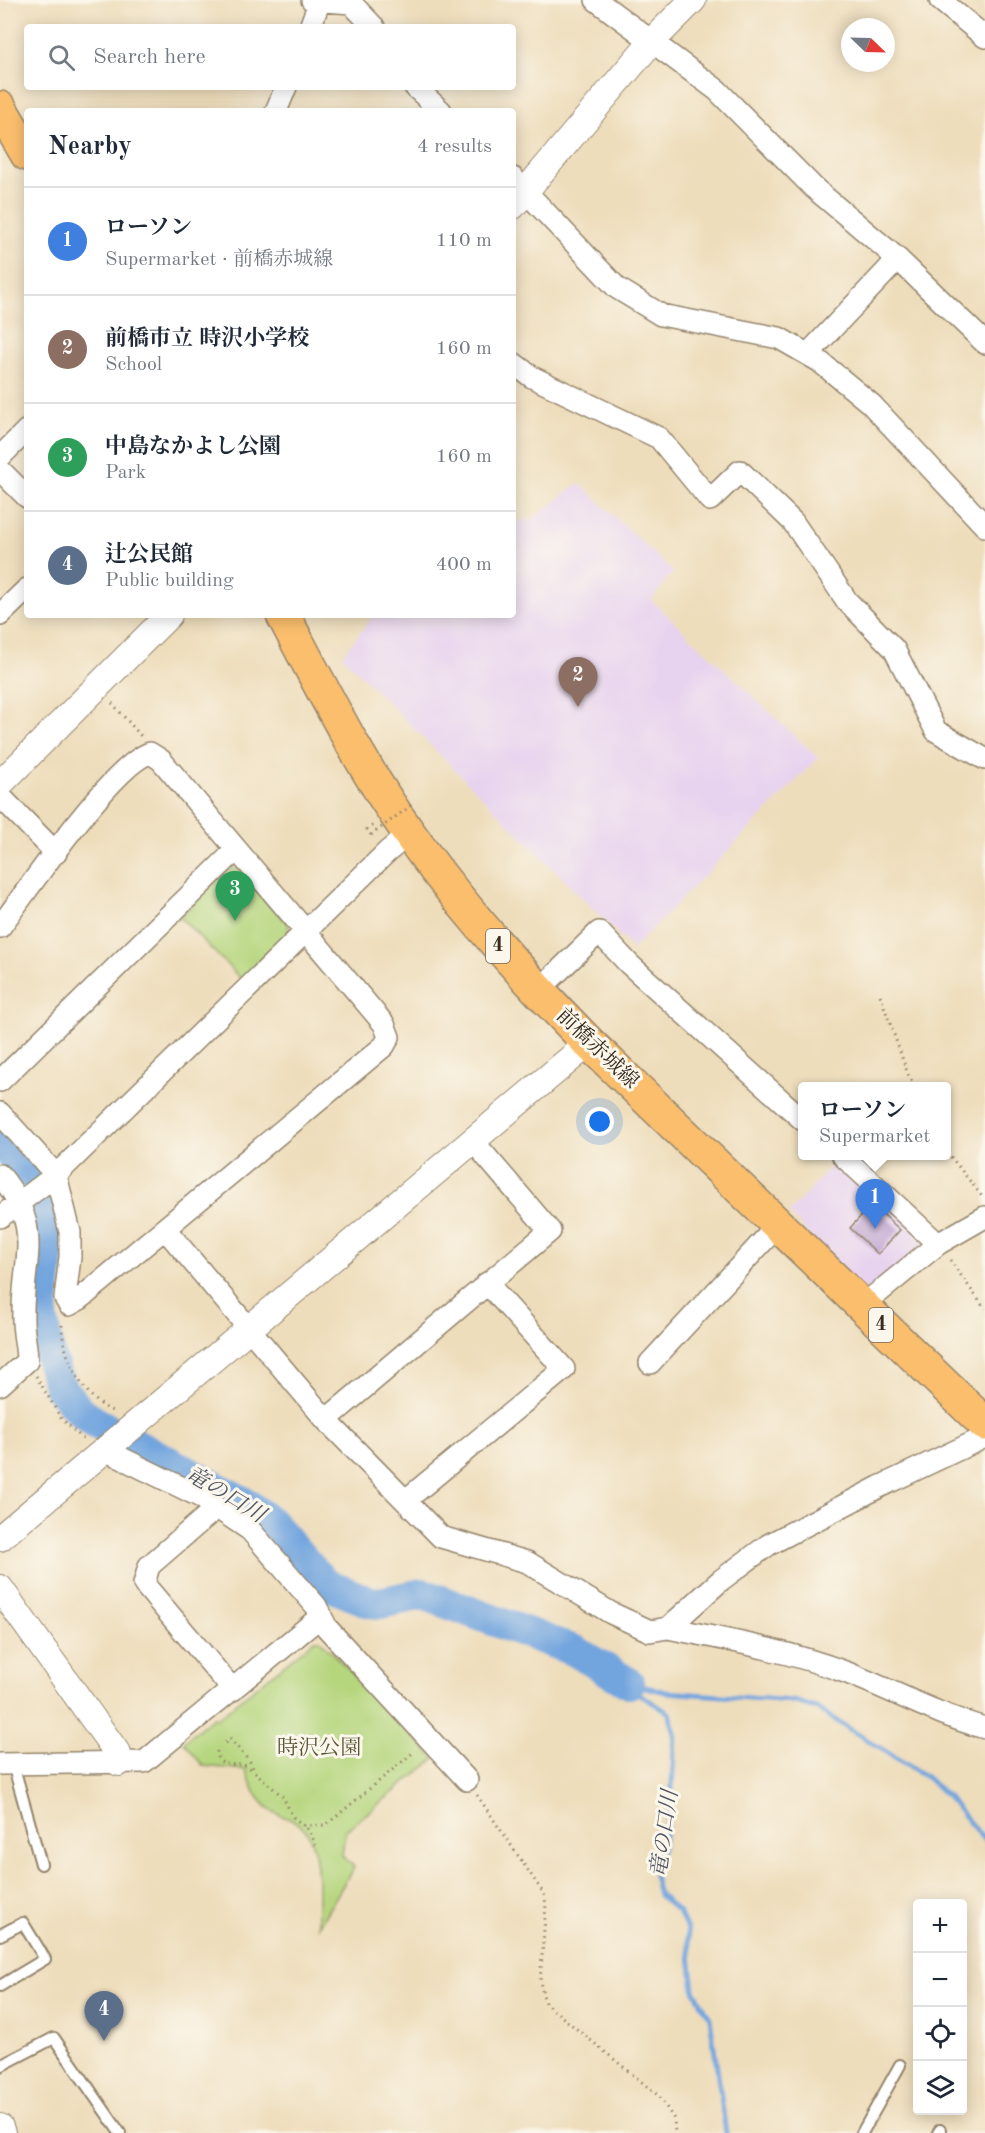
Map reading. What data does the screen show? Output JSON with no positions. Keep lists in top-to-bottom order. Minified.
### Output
{"streets":{"main road":["4","前橋赤城線"]},"water":["竜の口川"],"parks":["時沢公園"],"north":"bottom right","page":{"search":"Search here","heading":["Nearby","4 results"],"list":[{"mark":"1","name":"ローソン","note":"Supermarket · 前橋赤城線","value":"110 m"},{"mark":"2","name":"前橋市立 時沢小学校","note":"School","value":"160 m"},{"mark":"3","name":"中島なかよし公園","note":"Park","value":"160 m"},{"mark":"4","name":"辻公民館","note":"Public building","value":"400 m"}],"pins":["2","3","1","4"],"popup":["ローソン","Supermarket"],"map_buttons":["+","−"]}}
